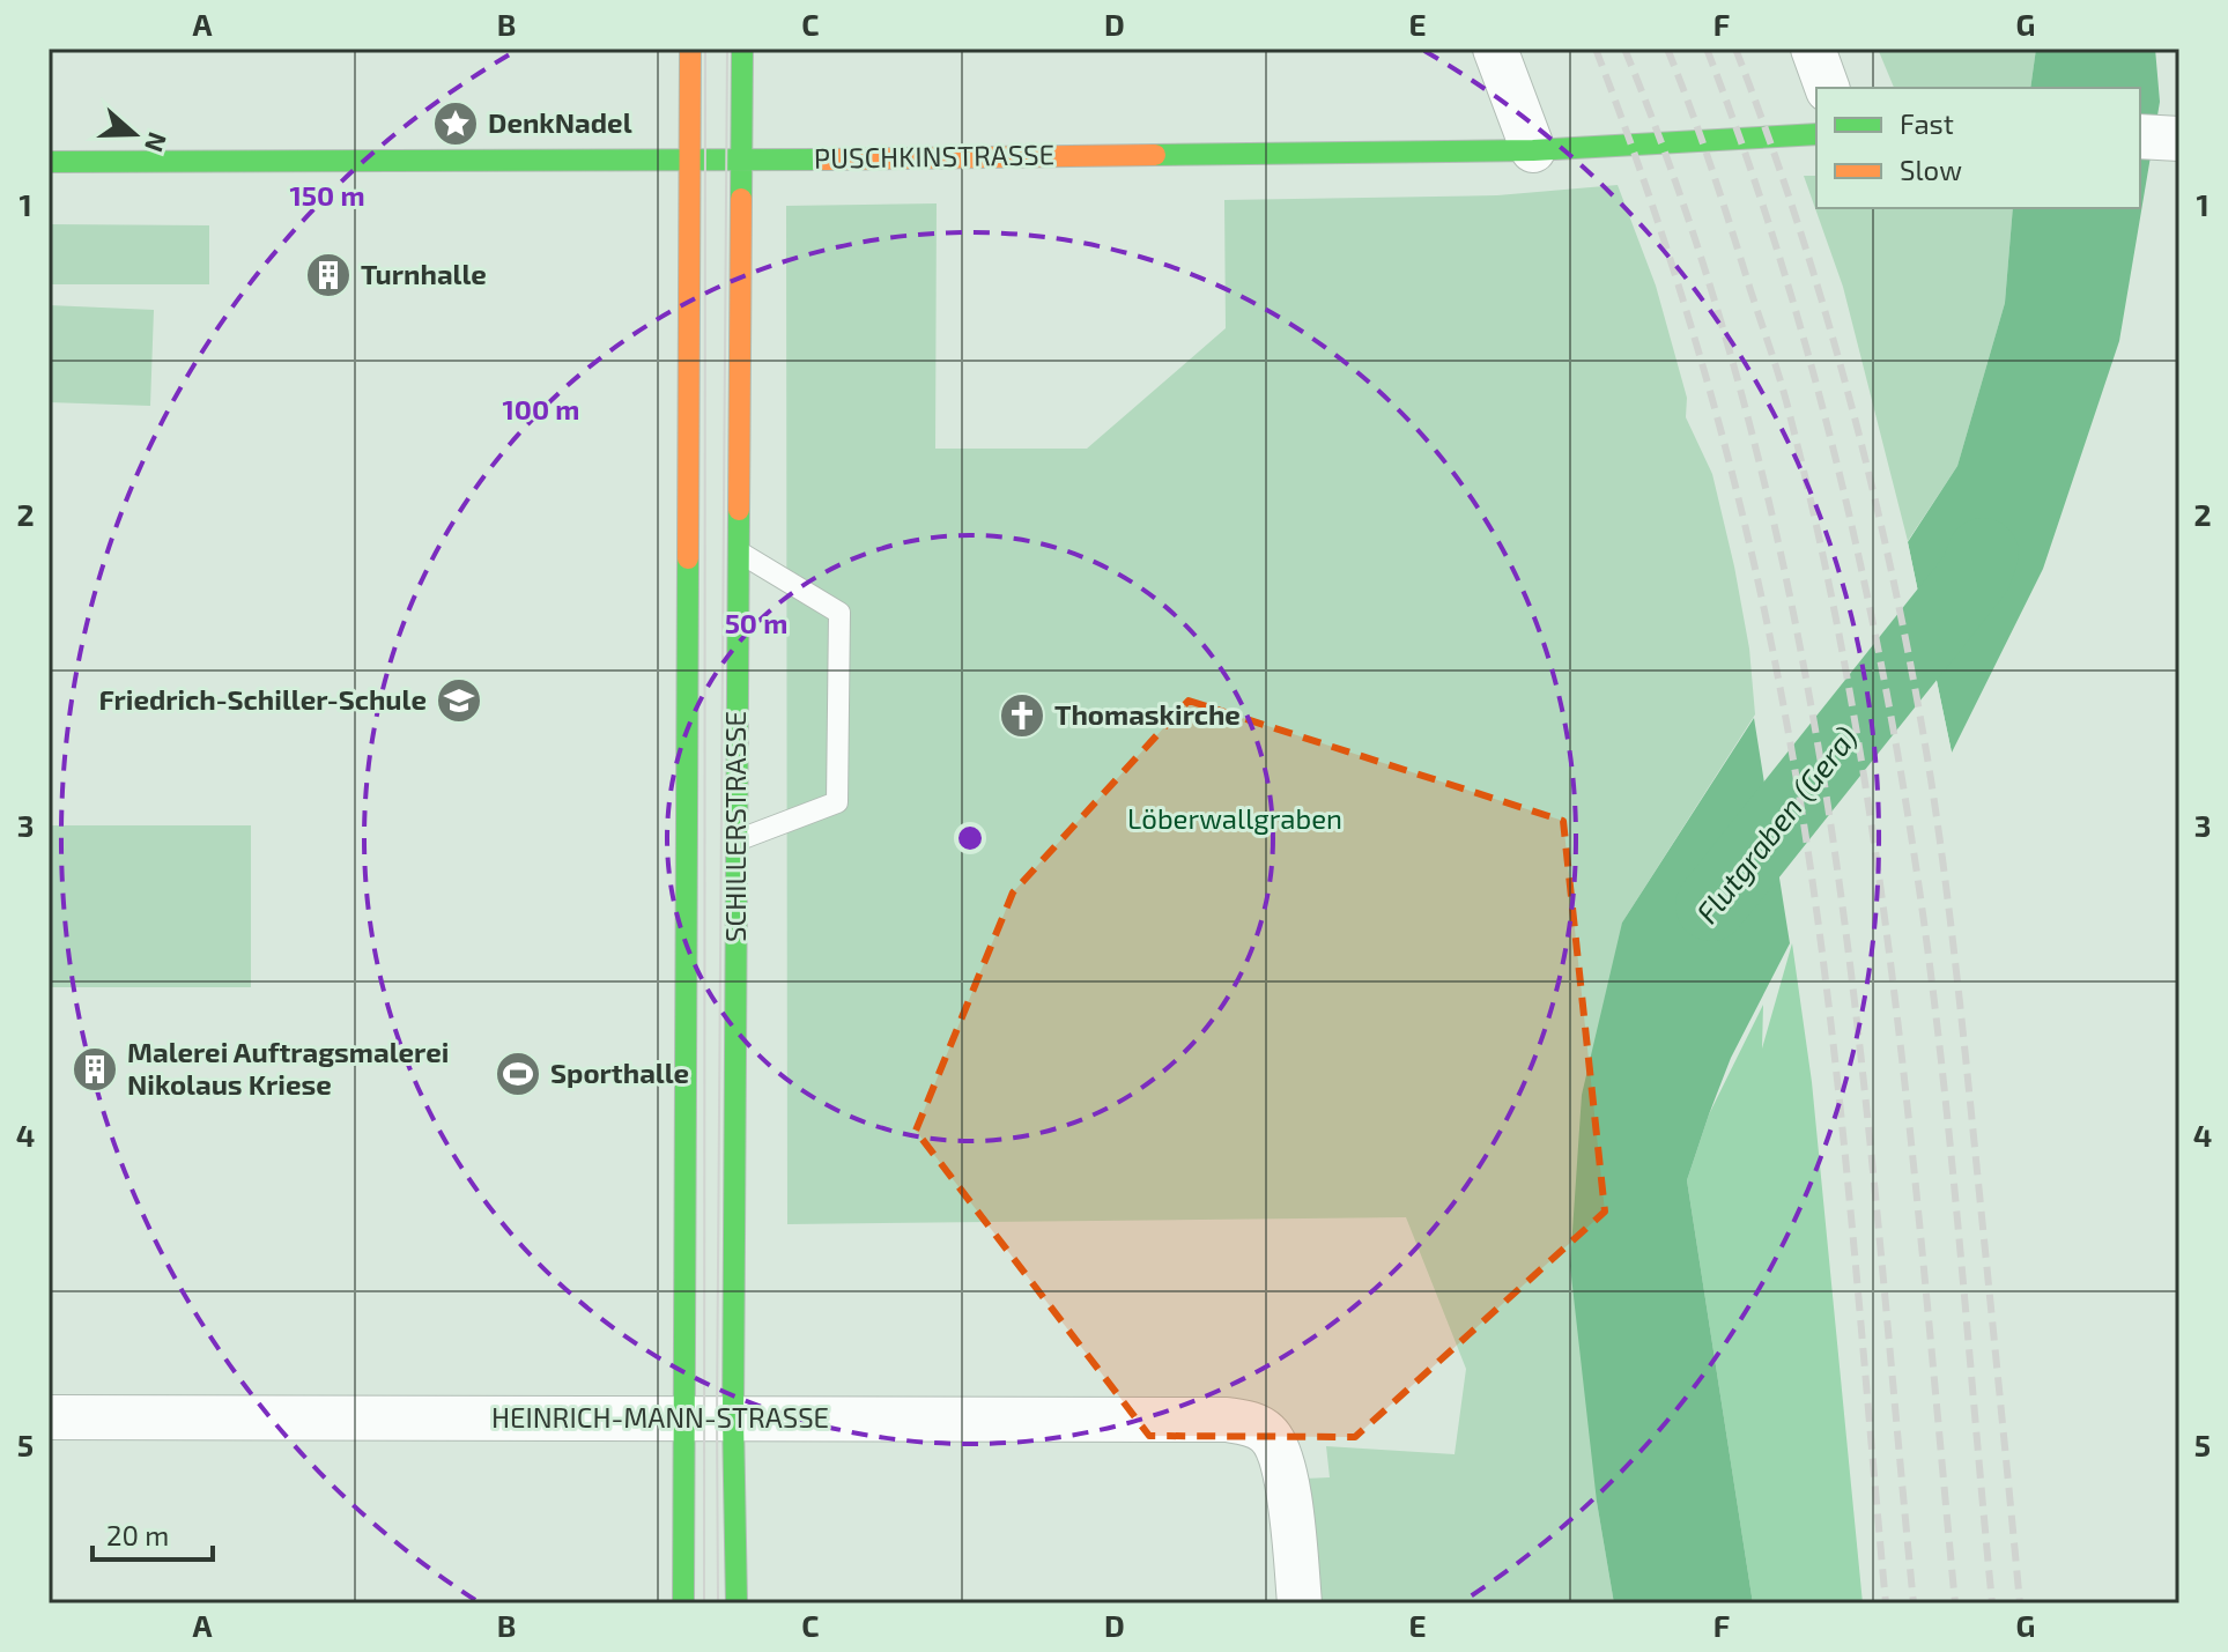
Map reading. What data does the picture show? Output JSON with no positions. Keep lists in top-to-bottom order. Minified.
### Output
{"streets":{"main road":["PUSCHKINSTRASSE","SCHILLERSTRASSE"],"street":["HEINRICH-MANN-STRASSE"]},"crossings":[["PUSCHKINSTRASSE","SCHILLERSTRASSE"],["SCHILLERSTRASSE","HEINRICH-MANN-STRASSE"]],"water":["Flutgraben (Gera)"],"parks":["Löberwallgraben"],"places":{"place":["DenkNadel"],"building":["Turnhalle","Malerei Auftragsmalerei Nikolaus Kriese"],"school or university":["Friedrich-Schiller-Schule"],"church":["Thomaskirche"],"sports":["Sporthalle"]},"legend":["Fast","Slow"],"scale_bar":"20 m","north":"right","grid":{"columns":["A","B","C","D","E","F","G"],"rows":["1","2","3","4","5"]},"rings":["150 m","100 m","50 m"]}
